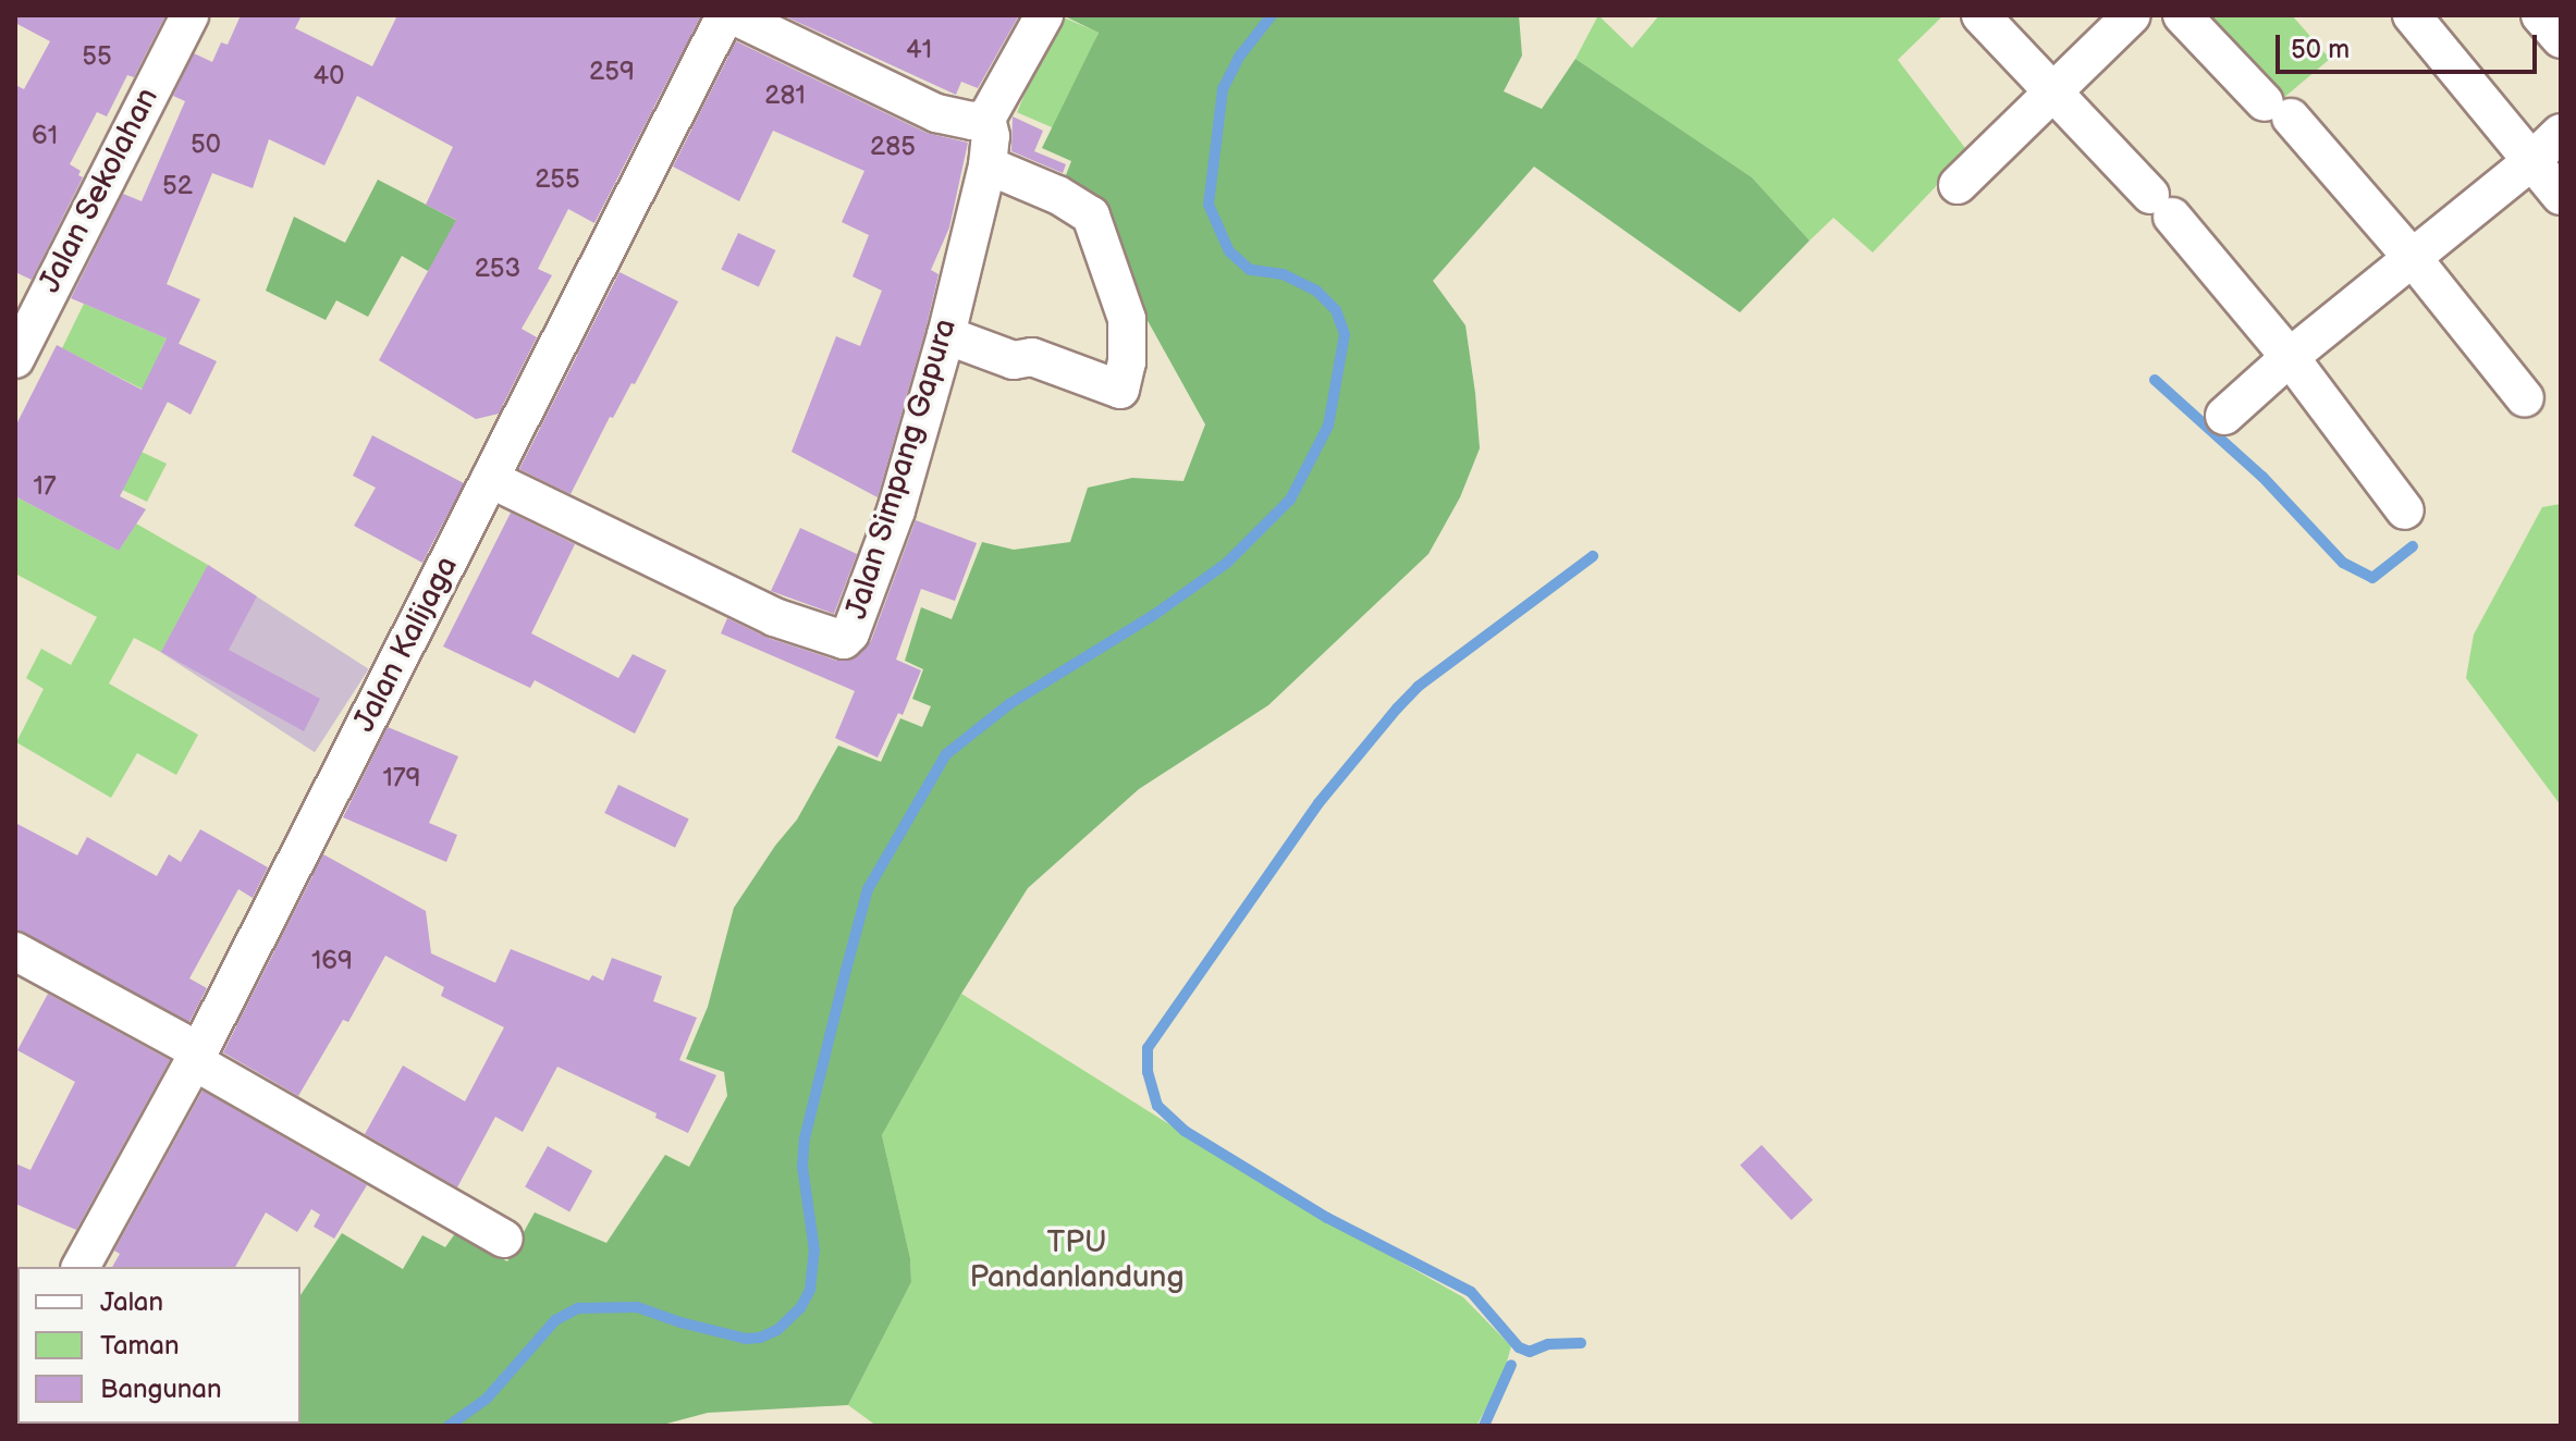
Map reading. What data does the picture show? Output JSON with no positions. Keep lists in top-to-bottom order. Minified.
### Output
{"streets":{"street":["Jalan Sekolahan","Jalan Simpang Gapura","Jalan Kalijaga"]},"crossings":[["Jalan Simpang Gapura","Jalan Kalijaga"]],"parks":["TPU Pandanlandung"],"house_numbers":["41","55","259","40","281","61","50","285","255","52","253","17","179","169"],"legend":["Jalan","Taman","Bangunan"],"scale_bar":"50 m"}
